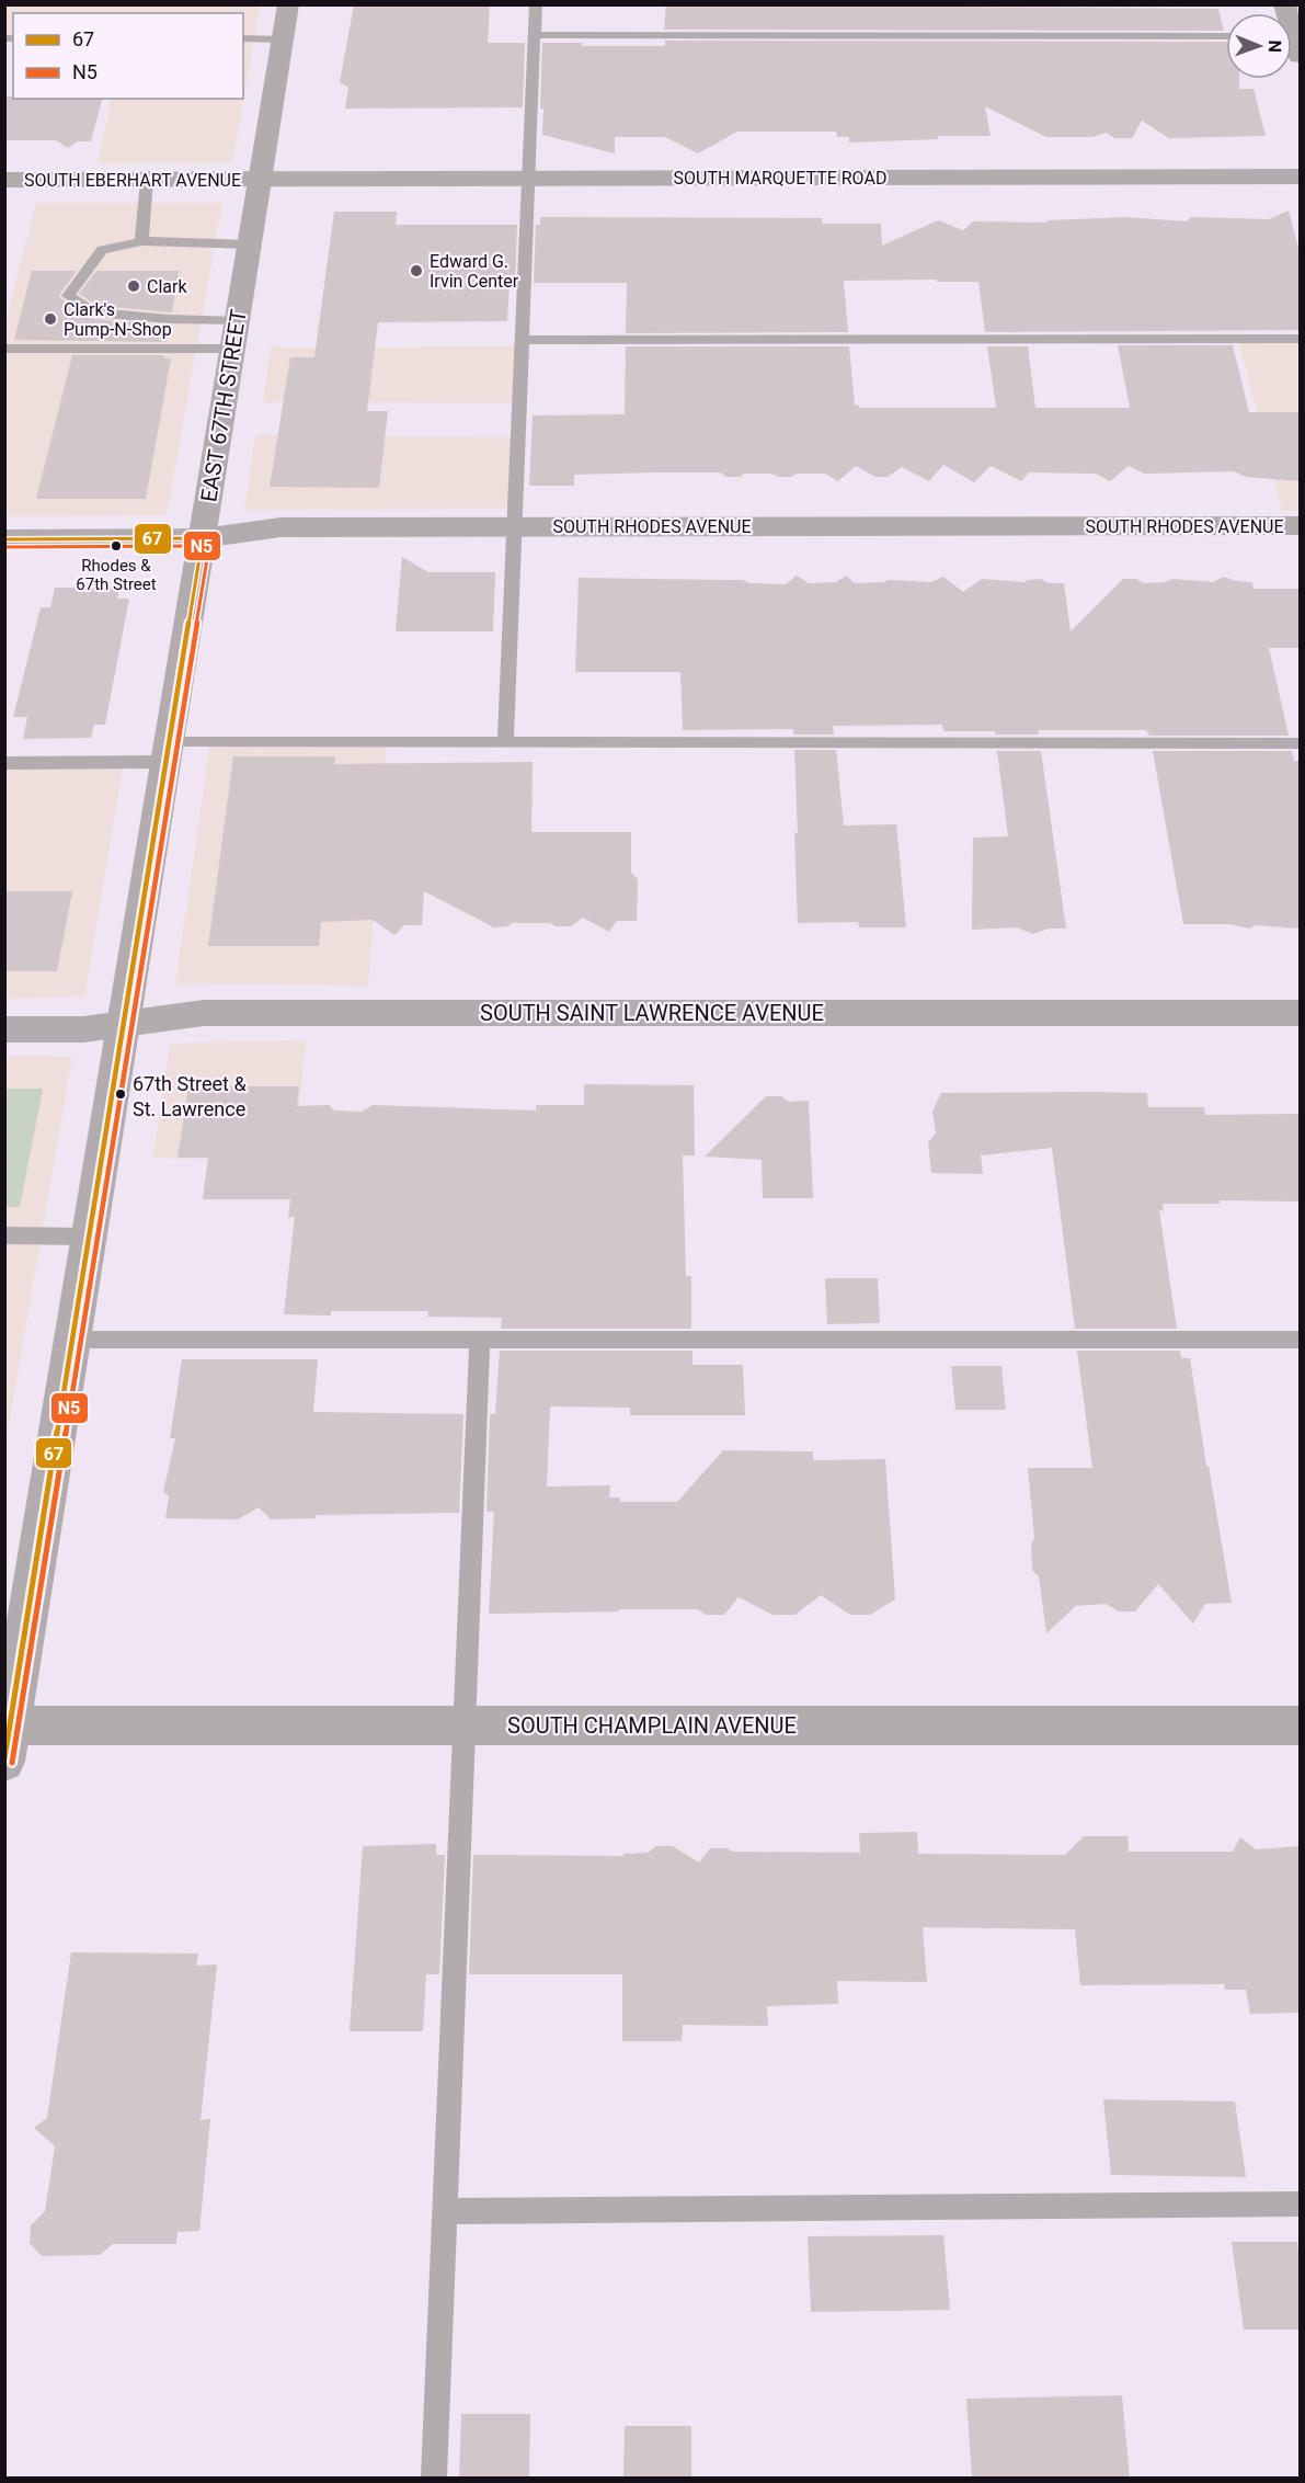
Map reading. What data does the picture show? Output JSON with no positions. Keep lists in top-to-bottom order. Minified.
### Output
{"streets":{"street":["SOUTH MARQUETTE ROAD","SOUTH EBERHART AVENUE","EAST 67TH STREET","SOUTH RHODES AVENUE","SOUTH SAINT LAWRENCE AVENUE","SOUTH CHAMPLAIN AVENUE"]},"crossings":[["SOUTH MARQUETTE ROAD","SOUTH EBERHART AVENUE"],["SOUTH MARQUETTE ROAD","EAST 67TH STREET"],["SOUTH EBERHART AVENUE","EAST 67TH STREET"],["EAST 67TH STREET","SOUTH RHODES AVENUE"],["EAST 67TH STREET","SOUTH SAINT LAWRENCE AVENUE"],["EAST 67TH STREET","SOUTH CHAMPLAIN AVENUE"]],"places":["Edward G. Irvin Center","Clark","Clark's Pump-N-Shop","Rhodes & 67th Street","67th Street & St. Lawrence"],"lines":["transit line 67","transit line N5"],"legend":["67","N5"],"north":"right"}
